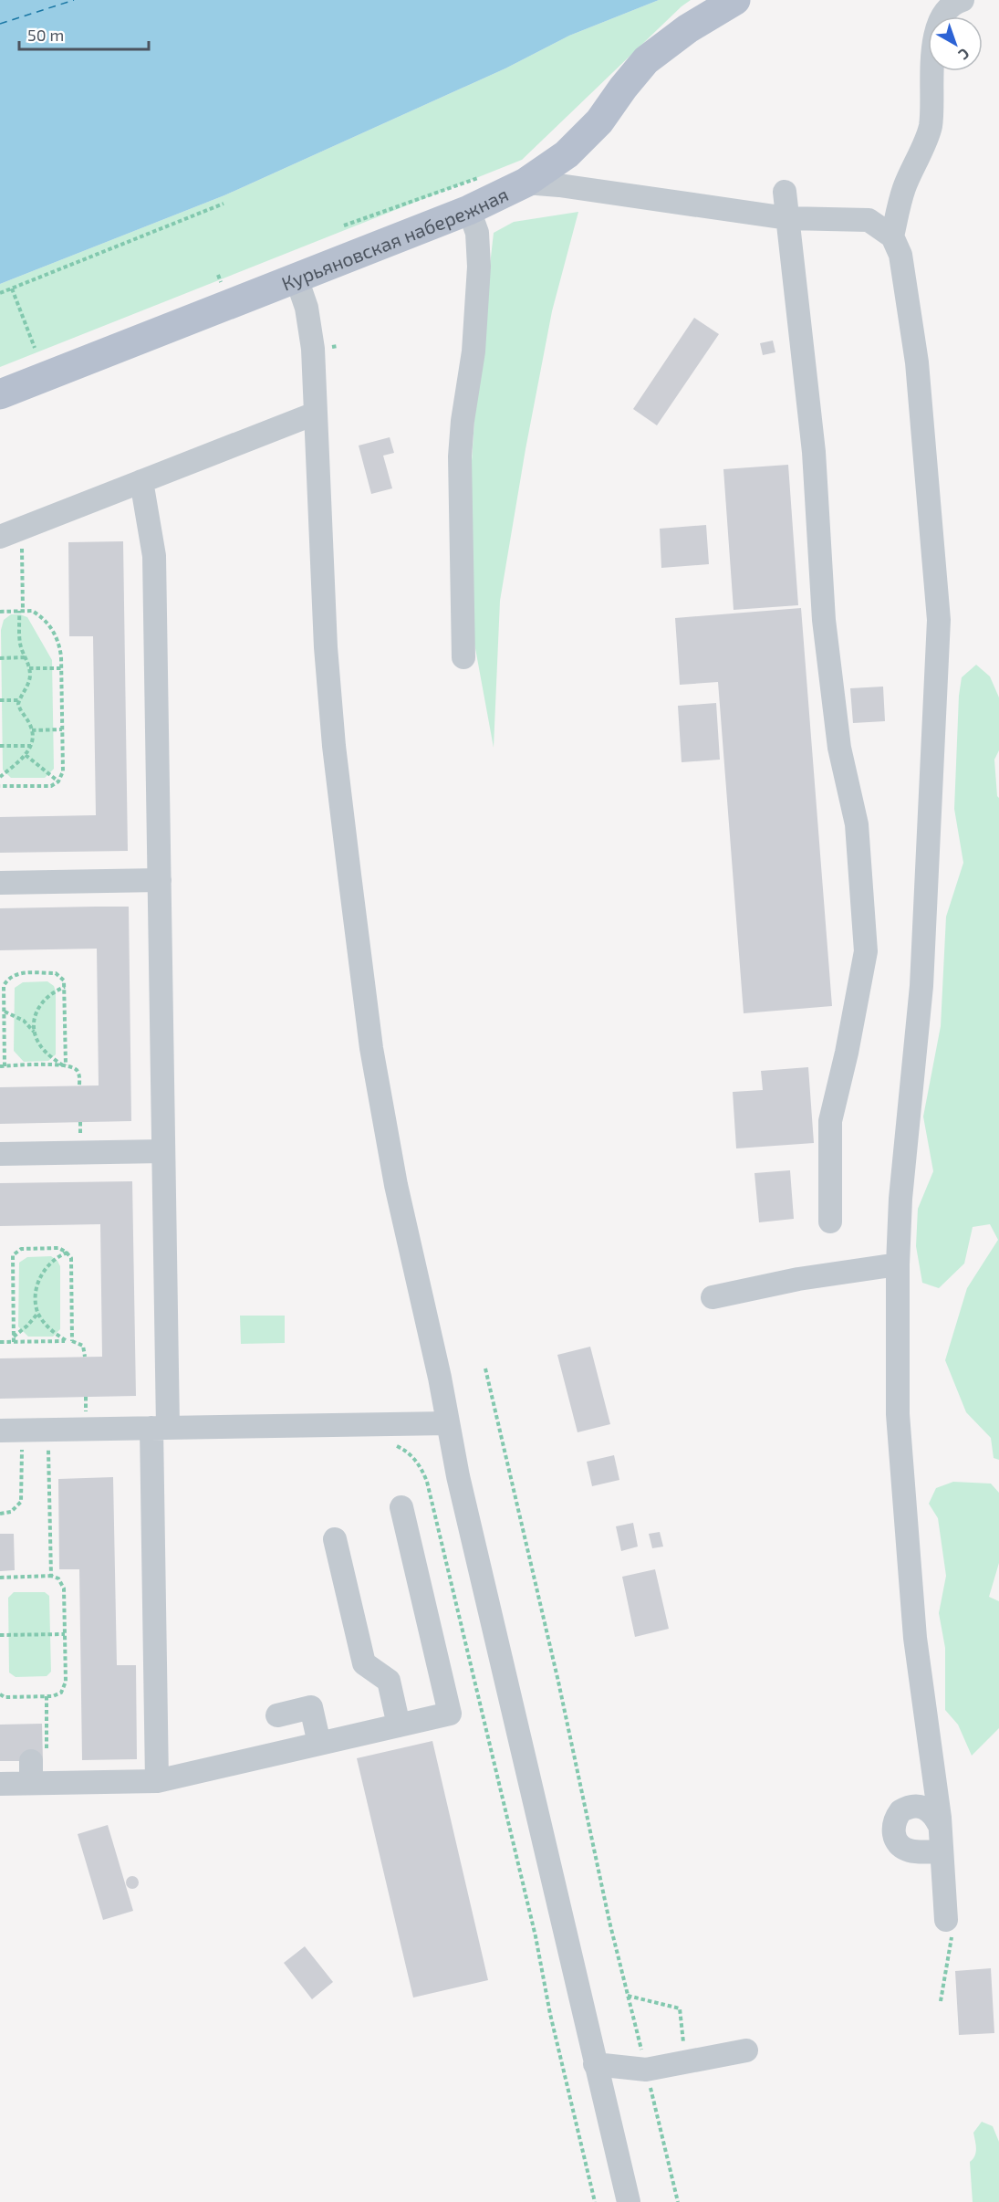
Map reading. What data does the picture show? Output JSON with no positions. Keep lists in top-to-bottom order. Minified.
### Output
{"streets":{"main road":["Курьяновская набережная"]},"scale_bar":"50 m","north":"bottom right"}
